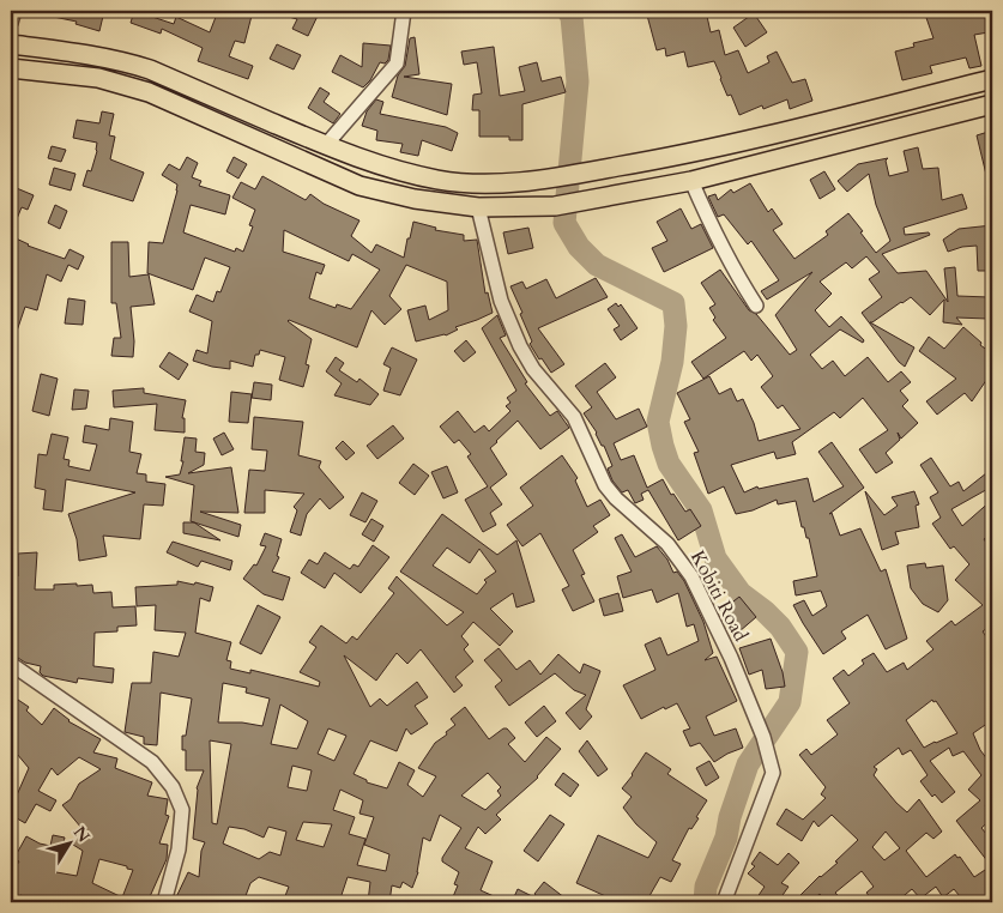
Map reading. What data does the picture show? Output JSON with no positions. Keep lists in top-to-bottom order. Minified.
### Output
{"streets":{"street":["Kobiti Road"]},"north":"top right"}
